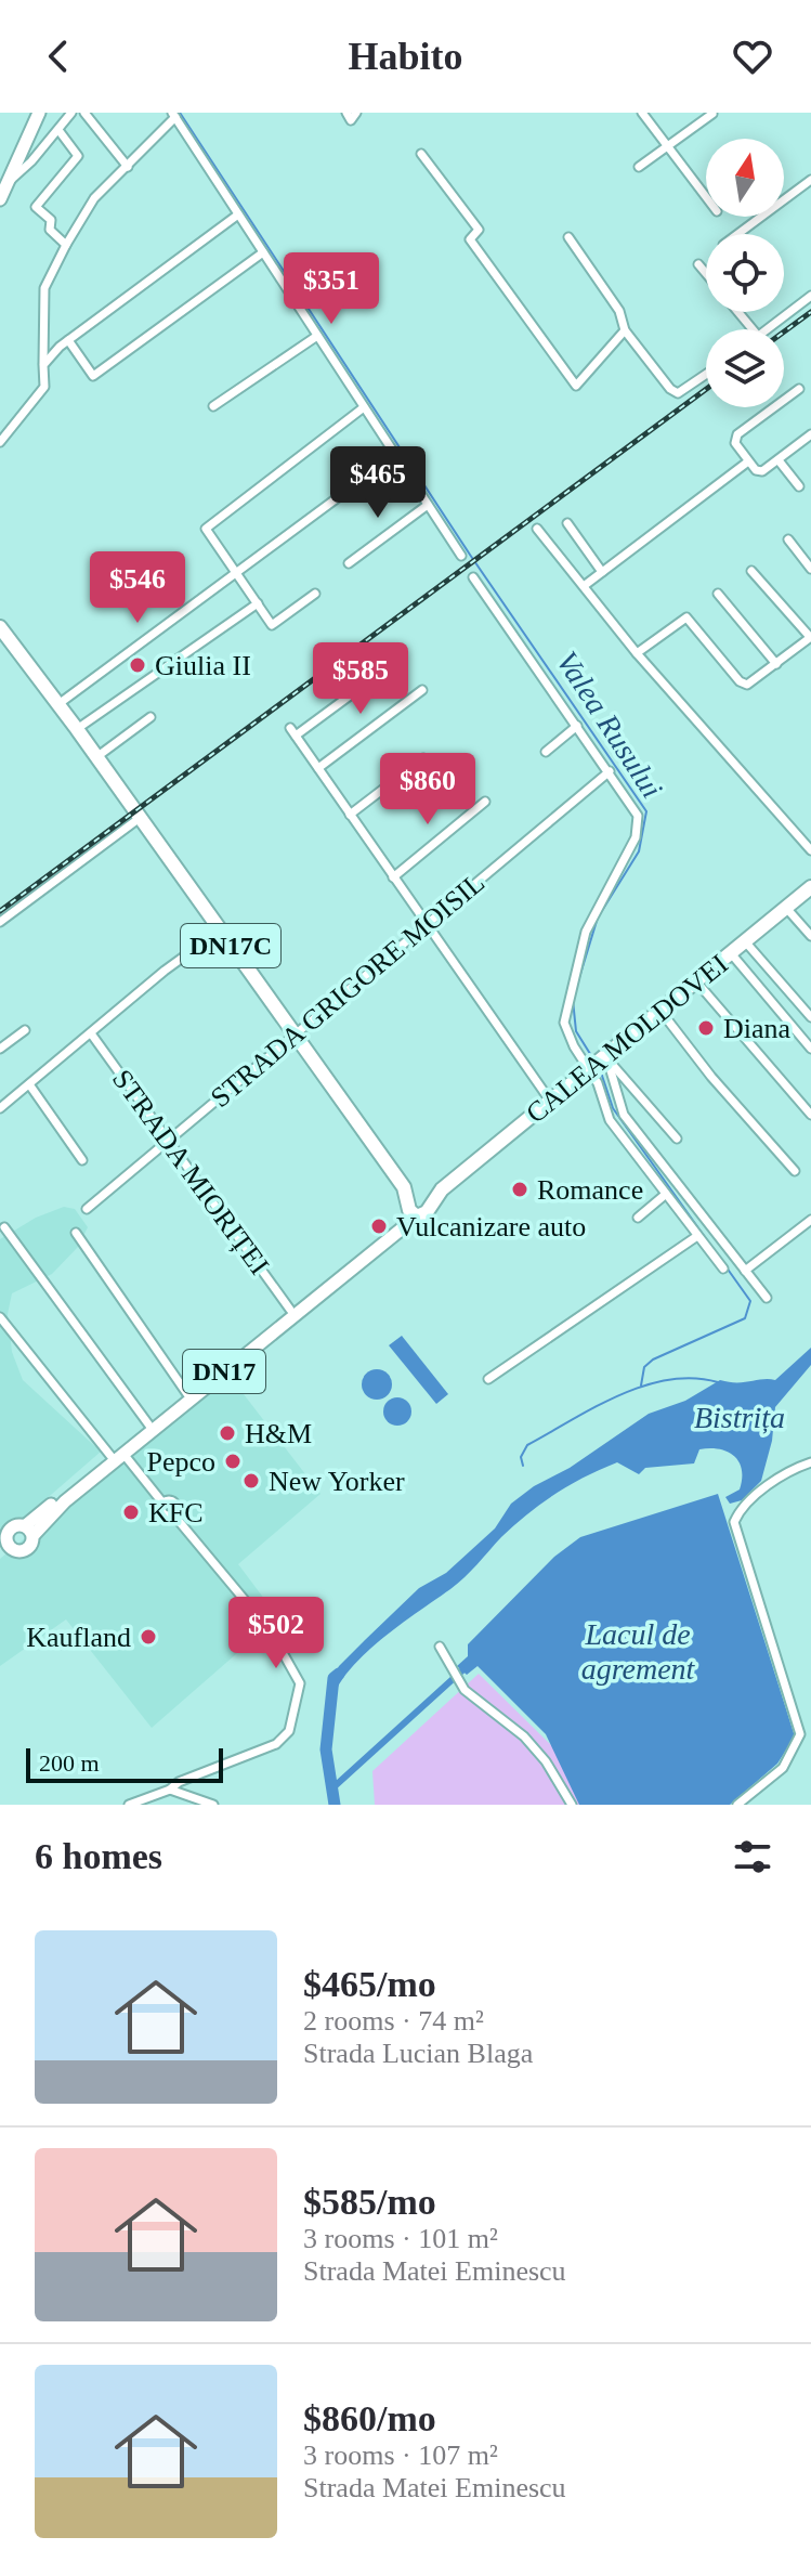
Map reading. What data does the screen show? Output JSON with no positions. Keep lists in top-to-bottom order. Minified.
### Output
{"streets":{"highway":["DN17C","CALEA MOLDOVEI","DN17"],"street":["STRADA GRIGORE MOISIL","STRADA MIORIȚEI"]},"crossings":[["DN17C","STRADA GRIGORE MOISIL"],["DN17C","CALEA MOLDOVEI"],["STRADA GRIGORE MOISIL","STRADA MIORIȚEI"],["CALEA MOLDOVEI","STRADA MIORIȚEI"]],"water":["Valea Rusului","Bistrița","Lacul de agrement"],"places":["Giulia II","Diana","Romance","Vulcanizare auto","H&M","Pepco","New Yorker","KFC","Kaufland"],"scale_bar":"200 m","north":"top","page":{"header":"Habito","price":["$351","$465","$546","$585","$860","$502"],"scale":"200 m","heading":"6 homes","list":[{"name":"$465/mo","note":"2 rooms · 74 m² · Strada Lucian Blaga"},{"name":"$585/mo","note":"3 rooms · 101 m² · Strada Matei Eminescu"},{"name":"$860/mo","note":"3 rooms · 107 m² · Strada Matei Eminescu"}]}}
